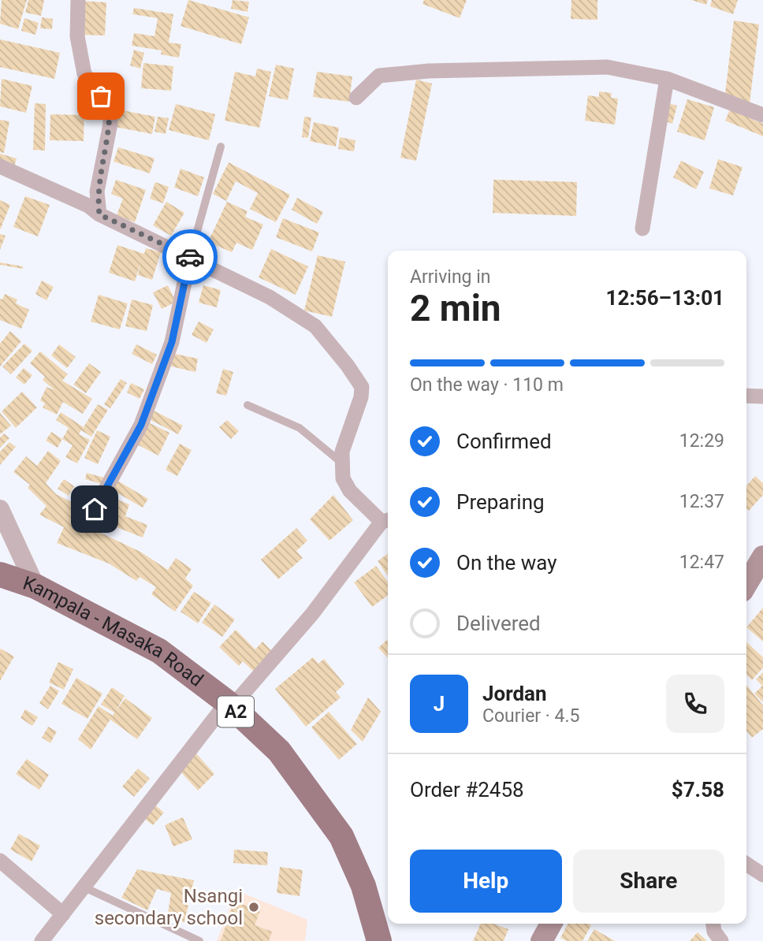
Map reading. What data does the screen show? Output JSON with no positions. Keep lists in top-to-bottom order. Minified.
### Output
{"streets":{"main road":["Kampala - Masaka Road","A2"]},"places":["Nsangi secondary school"],"page":{"heading":["2 min","Arriving in","12:56–13:01"],"panel":["Jordan","Courier · 4.5","Order #2458","$7.58"],"bar":"On the way · 110 m","list":[["Confirmed","12:29"],["Preparing","12:37"],["On the way","12:47"],"Delivered"],"round":"J","buttons":["Help","Share"]}}
